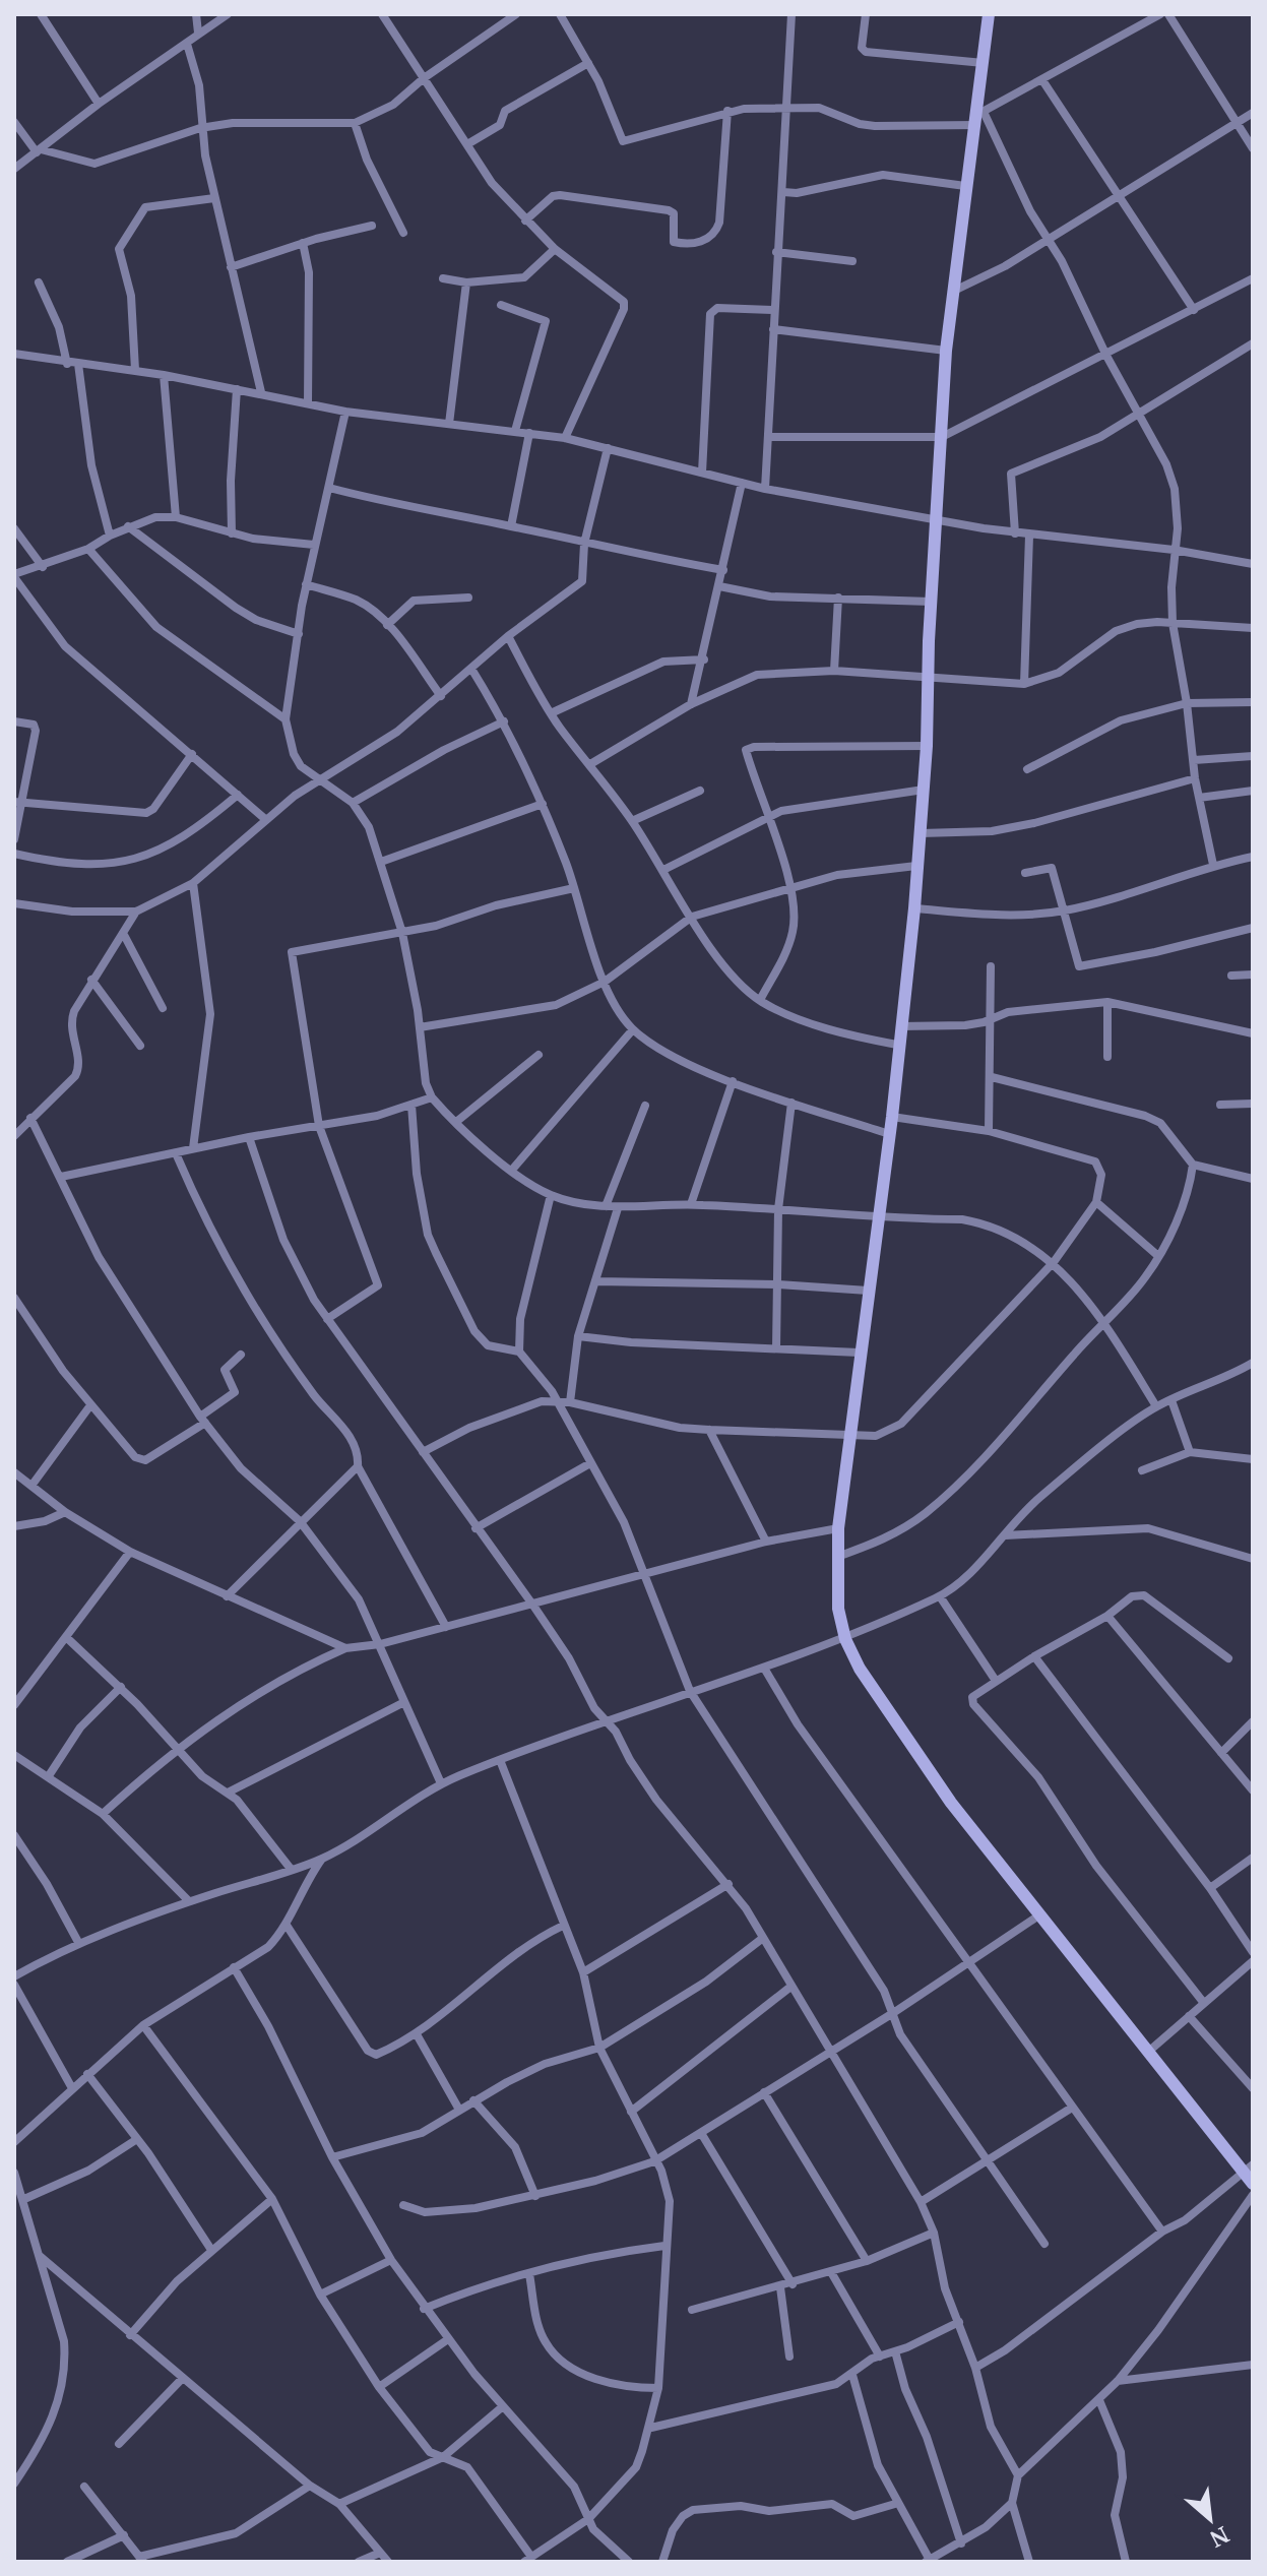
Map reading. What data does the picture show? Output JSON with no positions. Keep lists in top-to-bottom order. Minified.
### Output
{"north":"bottom right"}
